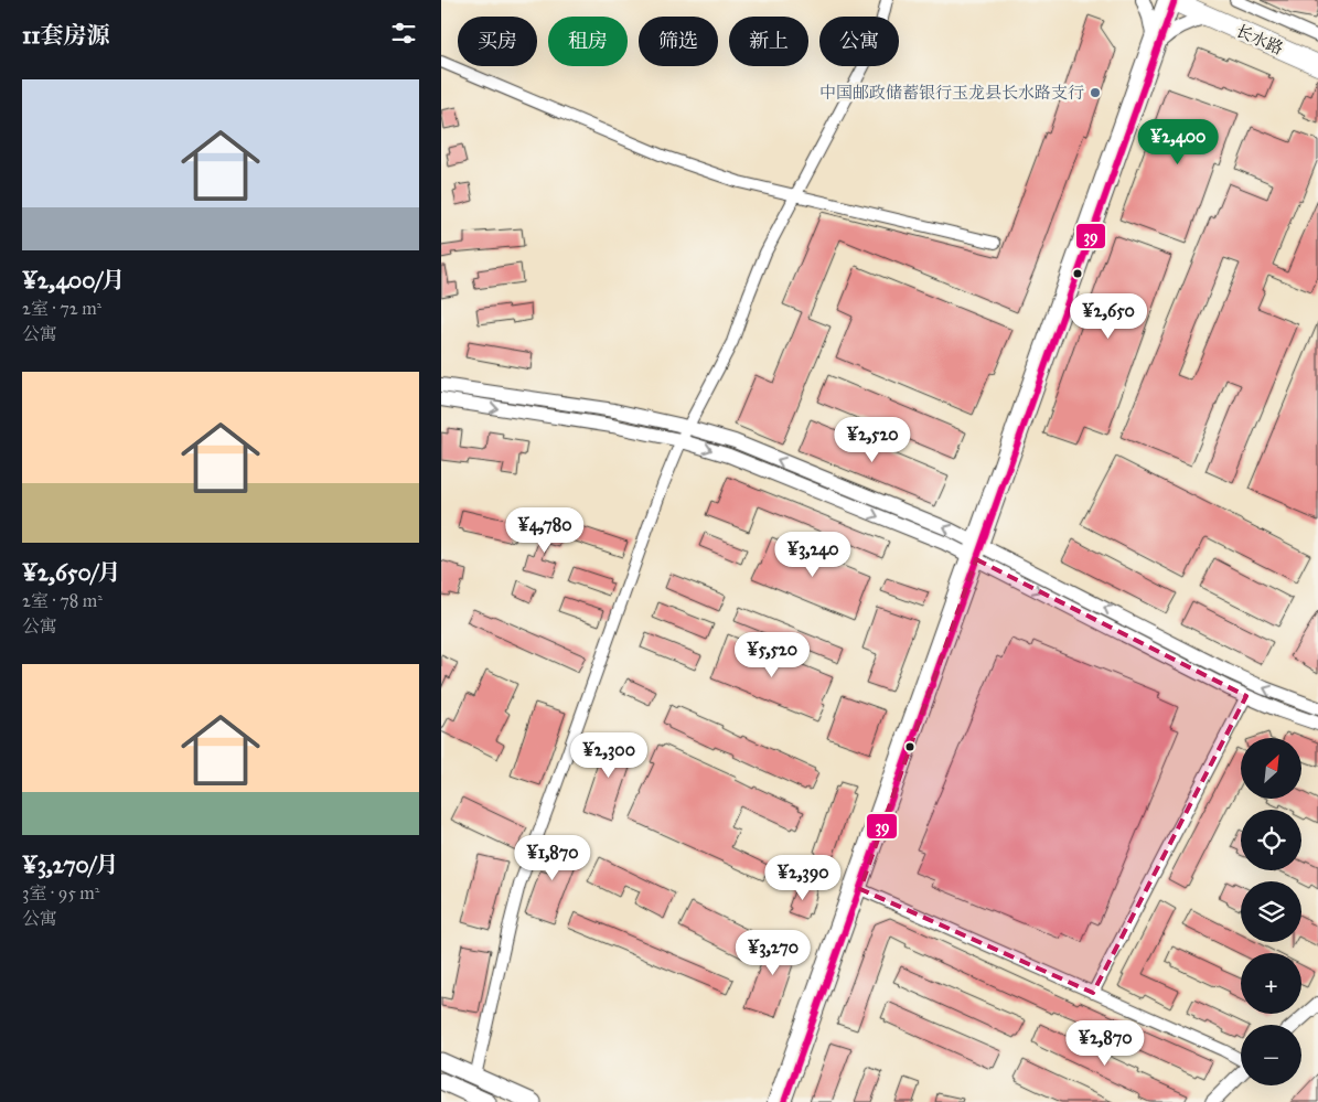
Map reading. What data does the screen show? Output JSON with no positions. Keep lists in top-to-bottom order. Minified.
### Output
{"streets":{"highway":["长水路"]},"places":["中国邮政储蓄银行玉龙县长水路支行"],"lines":["transit line 39"],"north":"top right","page":{"heading":"11套房源","chip":["买房","租房","筛选","新上","公寓"],"list":[{"name":"¥2,400/月","note":"2室 · 72 m² · 公寓"},{"name":"¥2,650/月","note":"2室 · 78 m² · 公寓"},{"name":"¥3,270/月","note":"3室 · 95 m² · 公寓"}],"price":["¥2,400","¥2,650","¥2,520","¥4,780","¥3,240","¥5,520","¥2,300","¥1,870","¥2,390","¥3,270","¥2,870"],"map_buttons":["+","−"]}}
